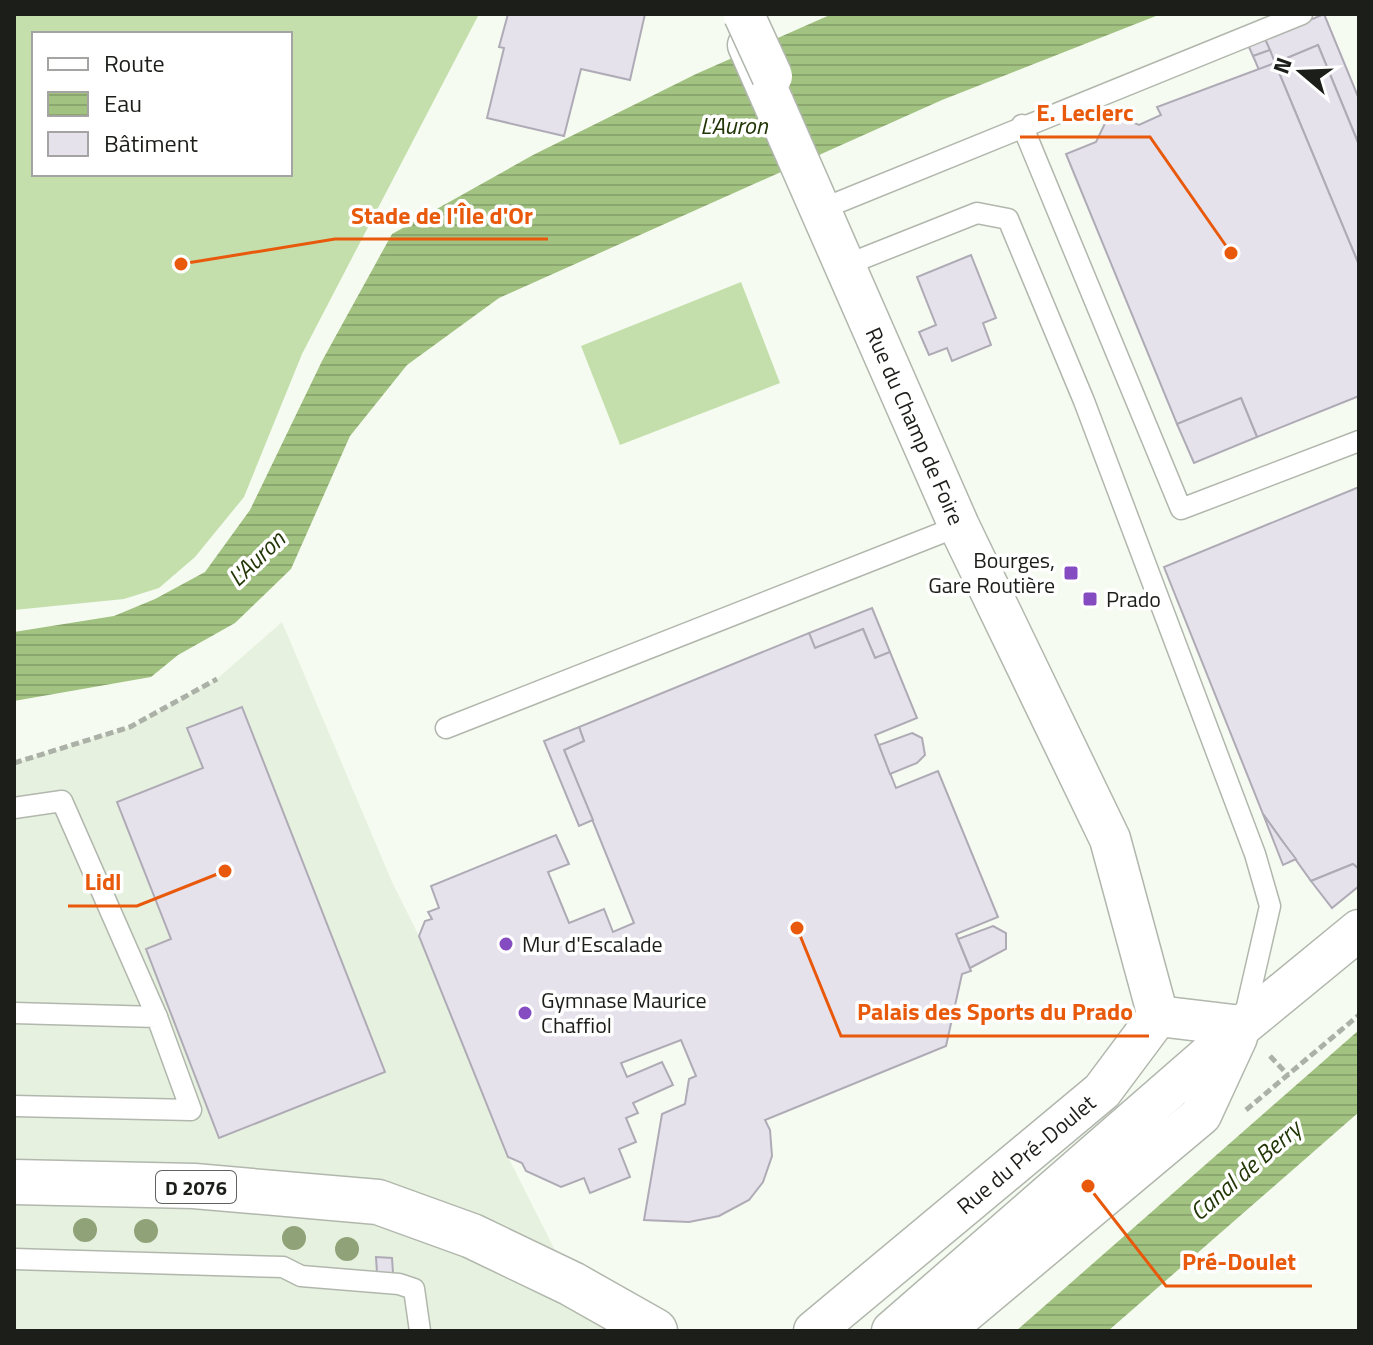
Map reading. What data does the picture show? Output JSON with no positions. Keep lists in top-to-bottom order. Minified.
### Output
{"streets":{"main road":["D 2076"],"street":["Rue du Champ de Foire","Rue du Pré-Doulet"]},"crossings":[["Rue du Champ de Foire","Rue du Pré-Doulet"]],"water":["L'Auron","Canal de Berry"],"places":{"other":["E. Leclerc","Stade de l'Île d'Or","Lidl","Palais des Sports du Prado","Mur d'Escalade","Gymnase Maurice Chaffiol","Pré-Doulet"],"transit":["Bourges, Gare Routière","Prado"]},"legend":["Route","Eau","Bâtiment"],"north":"left"}
